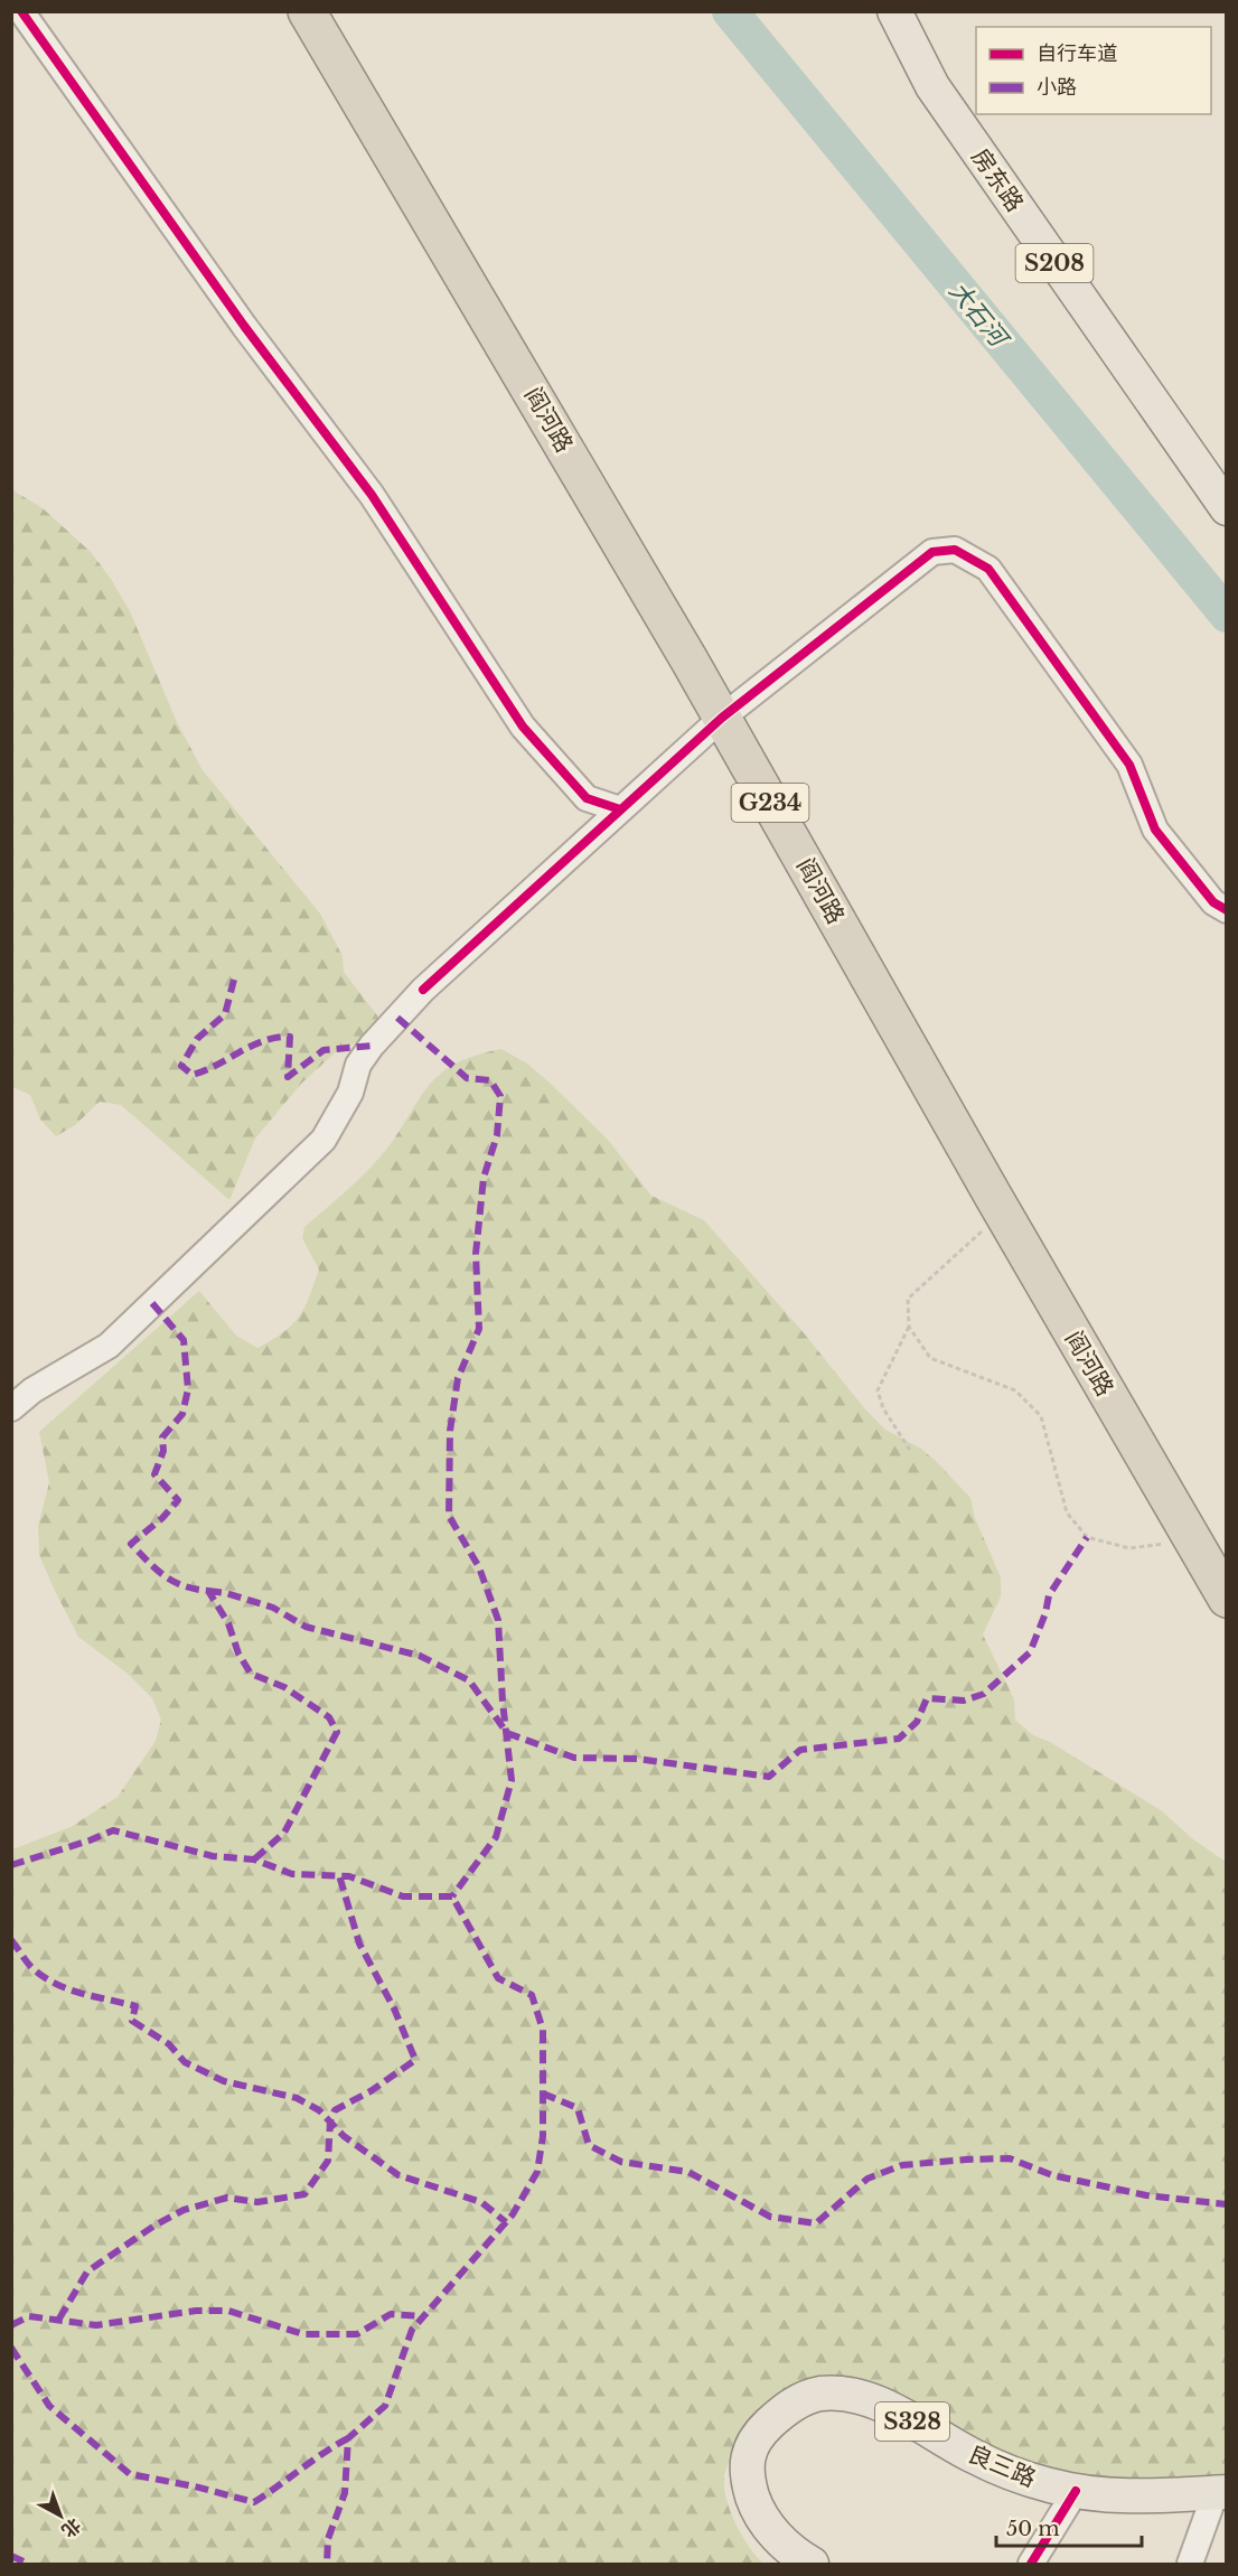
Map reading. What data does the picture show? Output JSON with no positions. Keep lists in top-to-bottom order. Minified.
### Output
{"streets":{"highway":["阎河路","G234"],"main road":["房东路","S208","S328","良三路"]},"water":["大石河"],"legend":["自行车道","小路"],"scale_bar":"50 m","north":"bottom right"}
